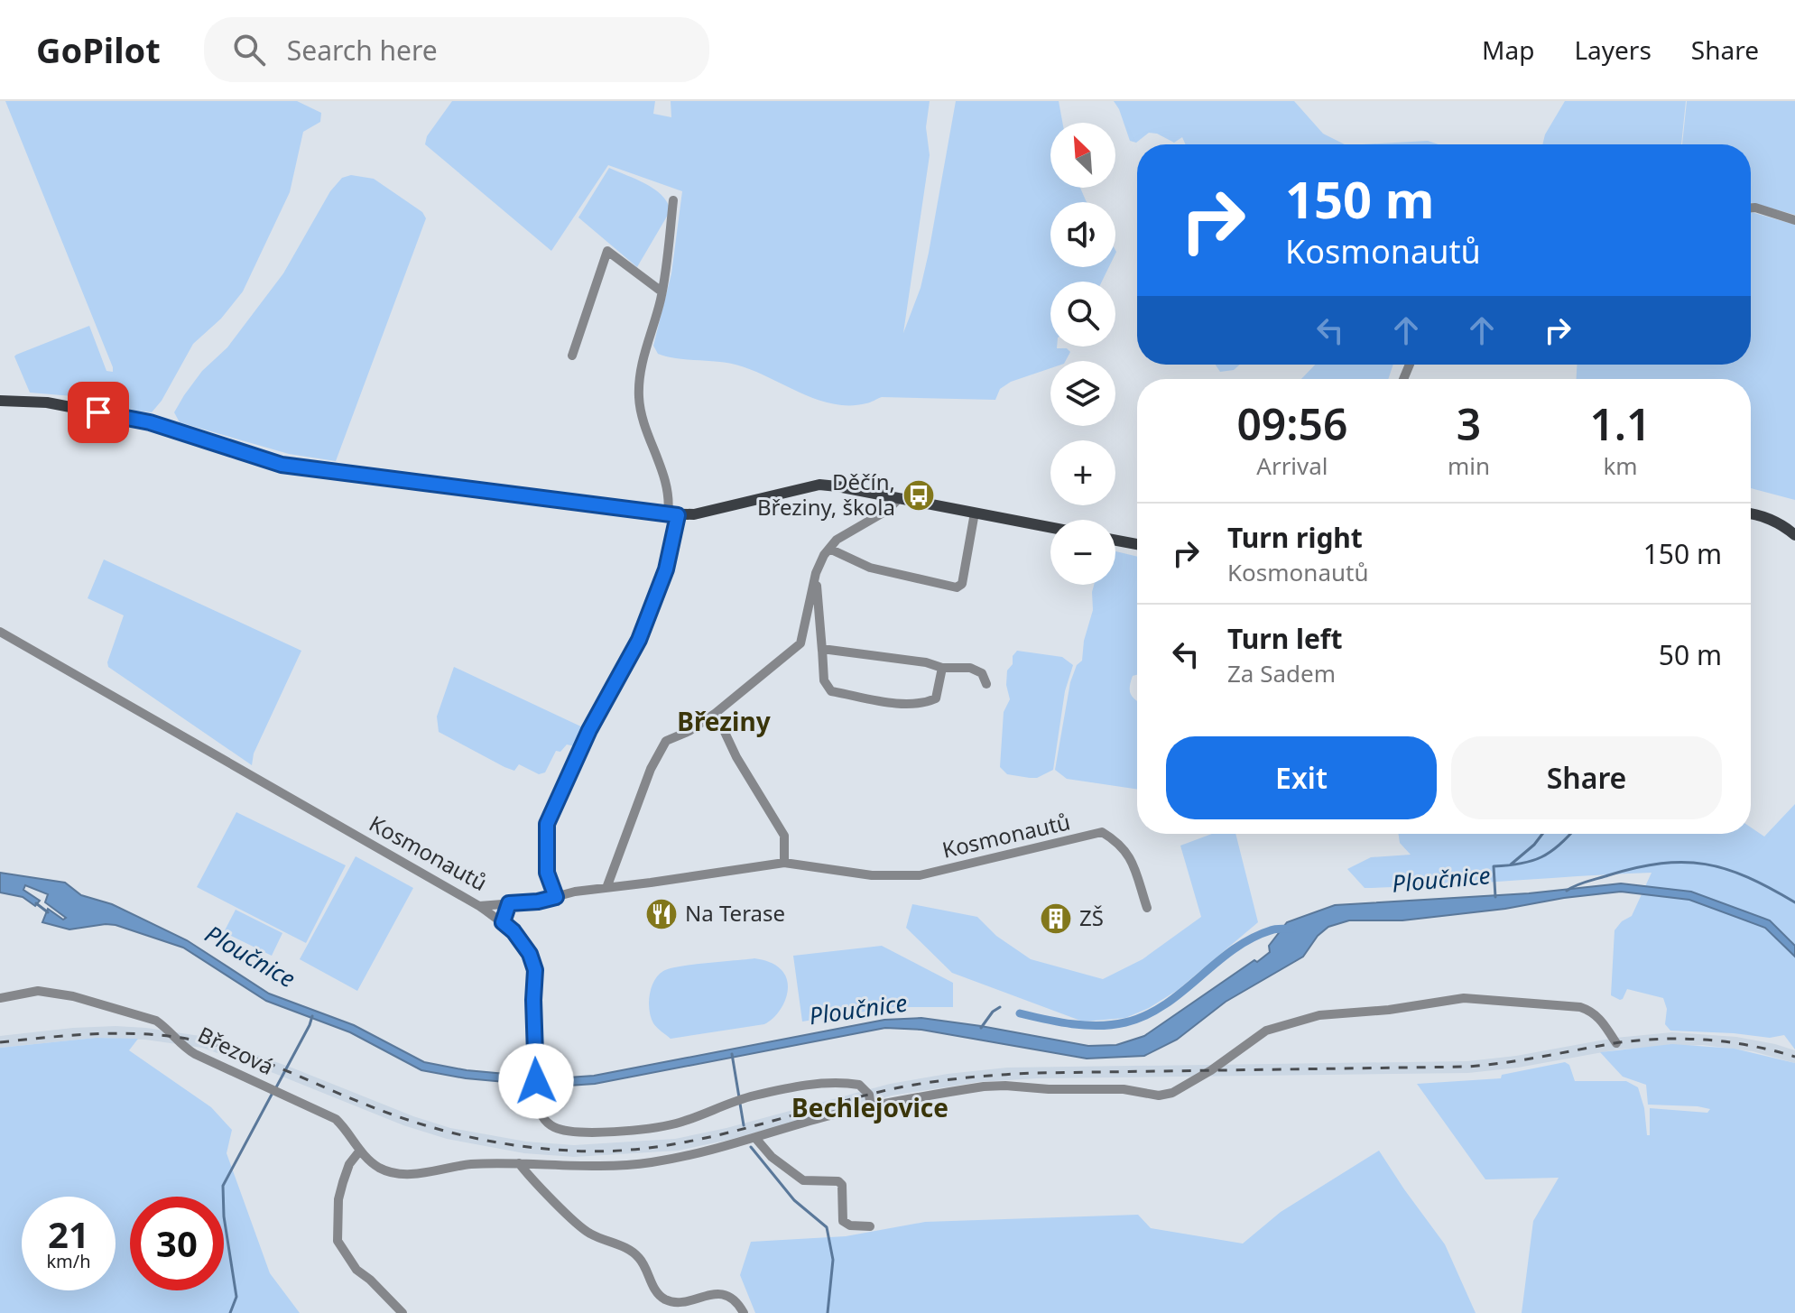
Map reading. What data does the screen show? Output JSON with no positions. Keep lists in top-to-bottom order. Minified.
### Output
{"streets":{"street":["Kosmonautů","Březová"]},"districts":["Březiny","Bechlejovice"],"water":["Ploučnice"],"places":{"bus stop":["Děčín, Březiny, škola"],"restaurant":["Na Terase"],"building":["ZŠ"]},"north":"top left","page":{"header":"GoPilot","search":"Search here","nav":["Map","Layers","Share"],"map_buttons":["+","−"],"turn":["150 m","Kosmonautů"],"eta":["09:56","Arrival","3","min","1.1","km"],"list":[{"name":"Turn right","note":"Kosmonautů","value":"150 m"},{"name":"Turn left","note":"Za Sadem","value":"50 m"}],"buttons":["Exit","Share"],"speed":"21 km/h","limit":"30"}}
